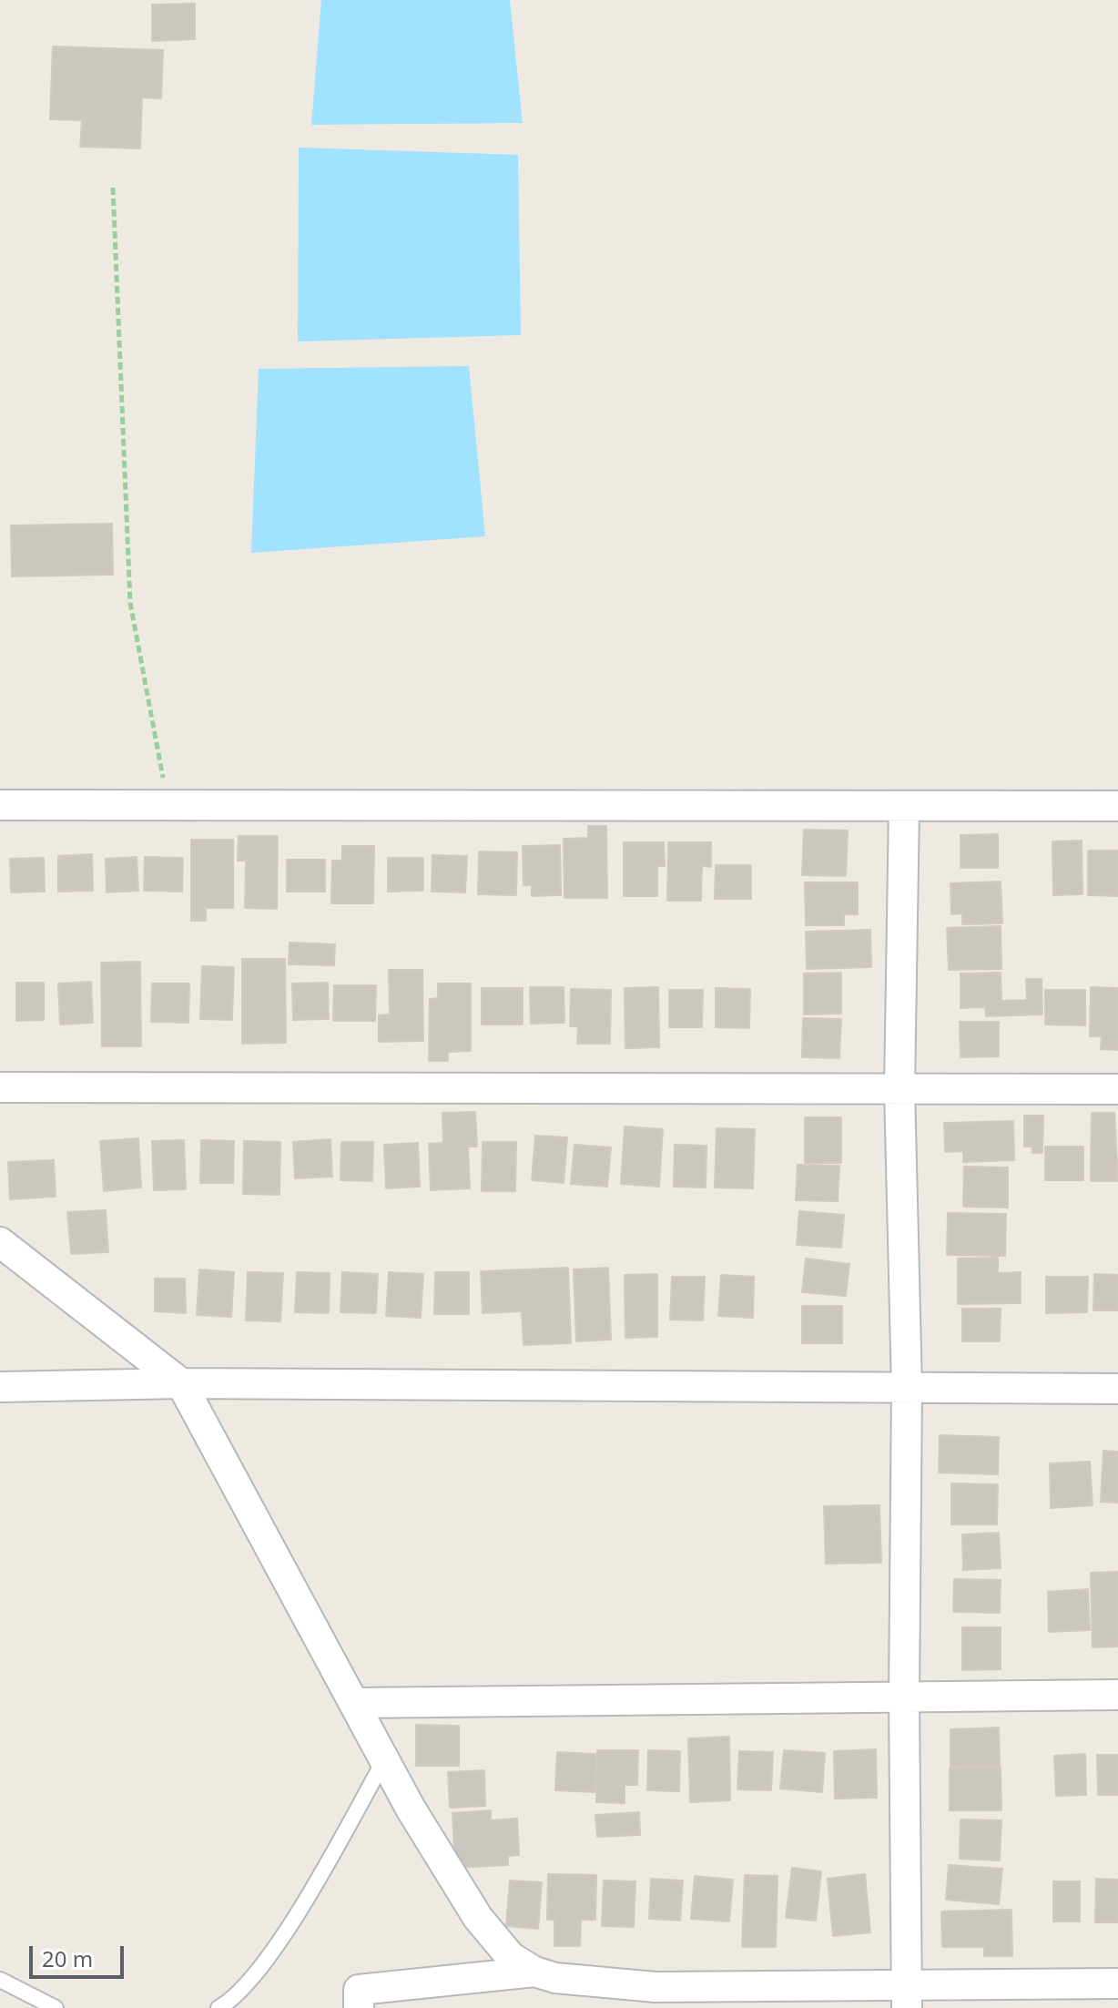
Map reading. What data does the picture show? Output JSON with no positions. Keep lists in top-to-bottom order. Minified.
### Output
{"scale_bar":"20 m"}
